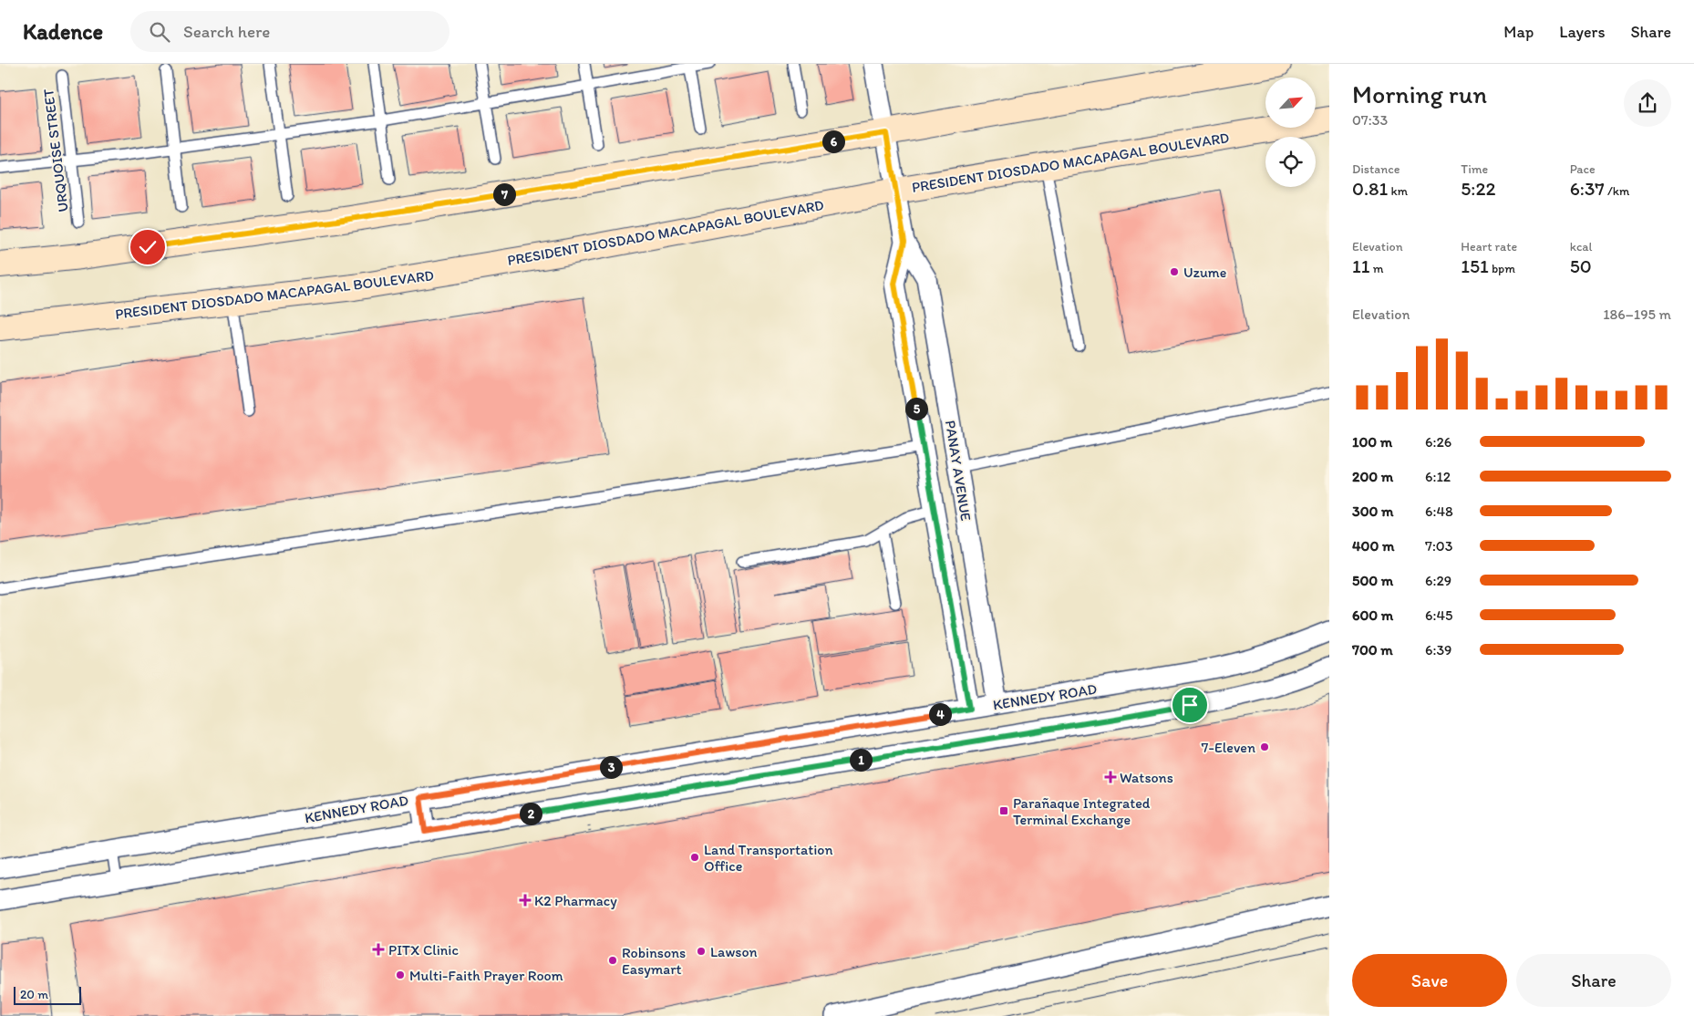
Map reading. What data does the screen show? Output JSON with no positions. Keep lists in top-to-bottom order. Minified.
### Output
{"streets":{"main road":["PRESIDENT DIOSDADO MACAPAGAL BOULEVARD"],"street":["PANAY AVENUE","KENNEDY ROAD"],"lane":["URQUOISE STREET"]},"crossings":[["PRESIDENT DIOSDADO MACAPAGAL BOULEVARD","PANAY AVENUE"],["PANAY AVENUE","KENNEDY ROAD"]],"places":{"other":["Uzume","7-Eleven","Land Transportation Office","Lawson","Robinsons Easymart","Multi-Faith Prayer Room"],"health":["Watsons","K2 Pharmacy","PITX Clinic"],"transit":["Parañaque Integrated Terminal Exchange"]},"scale_bar":"20 m","north":"top right","page":{"header":"Kadence","search":"Search here","nav":["Map","Layers","Share"],"heading":["Morning run","07:33"],"pins":["6","7","5","4","1","3","2"],"stats":[["Distance","0.81 km"],["Time","5:22"],["Pace","6:37 /km"],["Elevation","11 m"],["Heart rate","151 bpm"],["kcal","50"]],"chart":["Elevation","186–195 m"],"list":[{"name":"100 m","note":"6:26"},{"name":"200 m","note":"6:12"},{"name":"300 m","note":"6:48"},{"name":"400 m","note":"7:03"},{"name":"500 m","note":"6:29"},{"name":"600 m","note":"6:45"},{"name":"700 m","note":"6:39"}],"buttons":["Save","Share"],"scale":"20 m"}}
